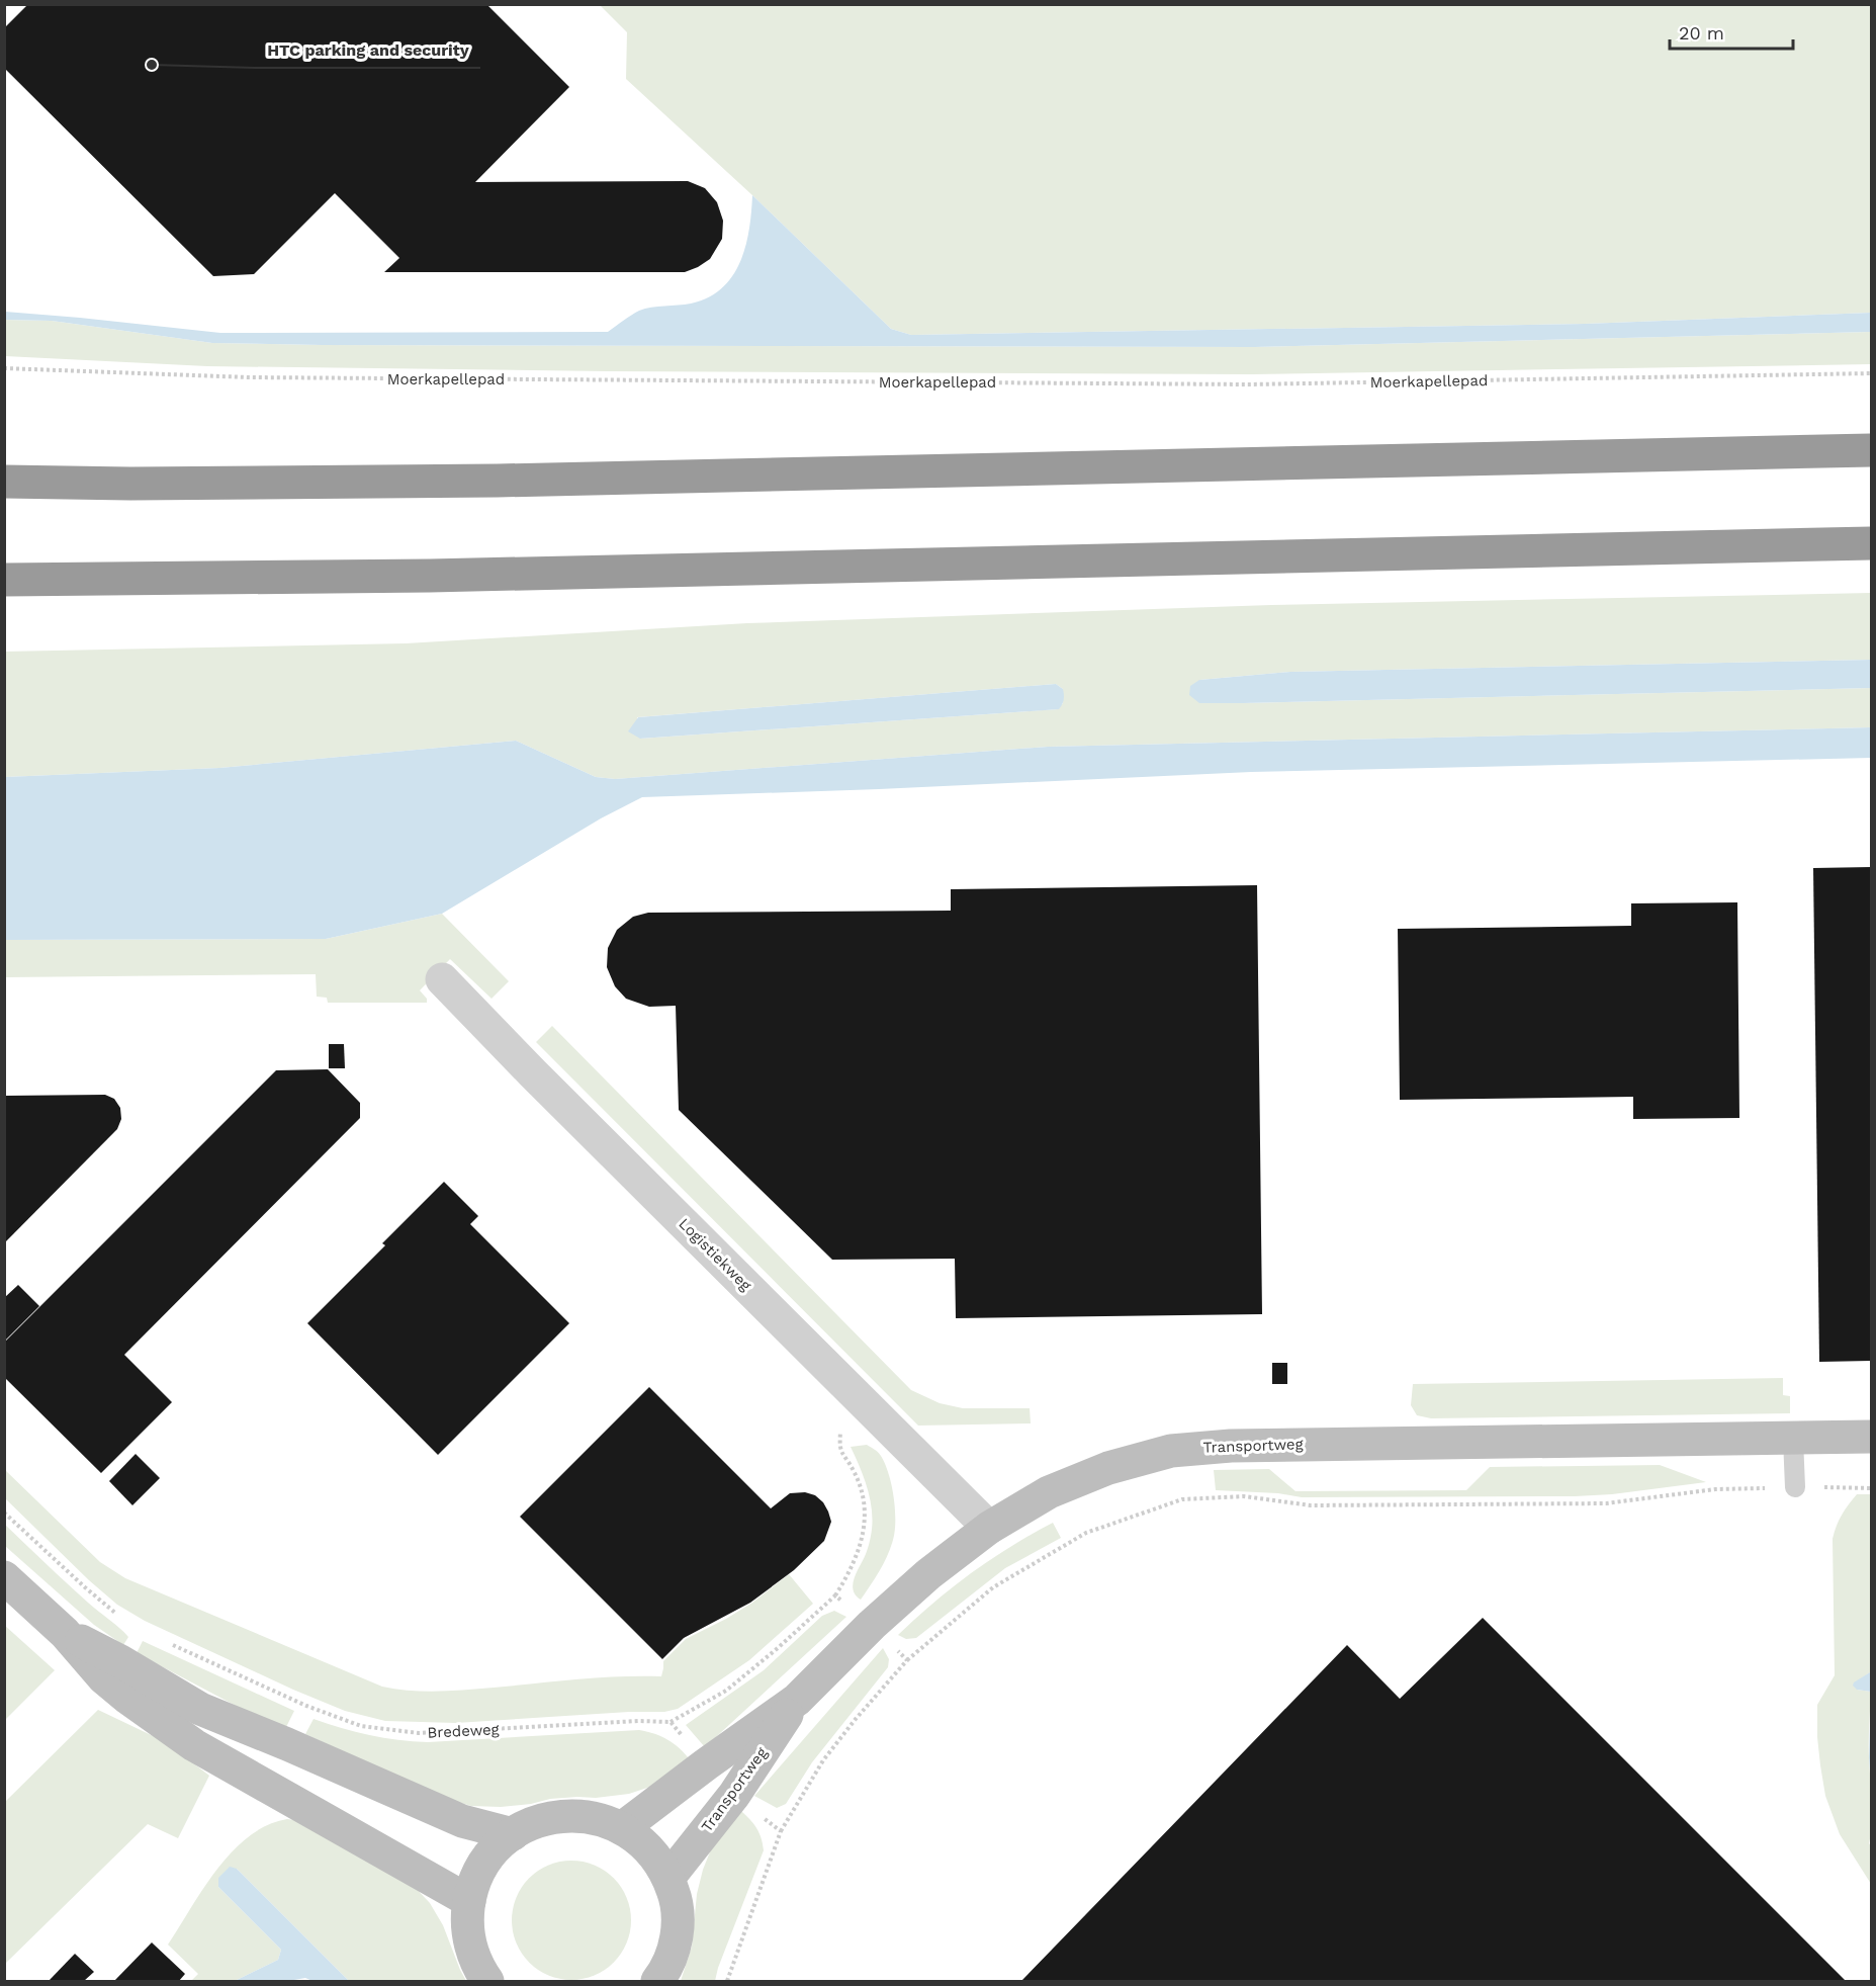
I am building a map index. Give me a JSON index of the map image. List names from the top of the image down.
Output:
{
  "streets": {
    "street": ["Logistiekweg", "Transportweg"],
    "path": ["Moerkapellepad", "Bredeweg"]
  },
  "crossings": [
    ["Logistiekweg", "Transportweg"],
    ["Transportweg", "Bredeweg"]
  ],
  "places": ["HTC parking and security"],
  "scale_bar": "20 m"
}
